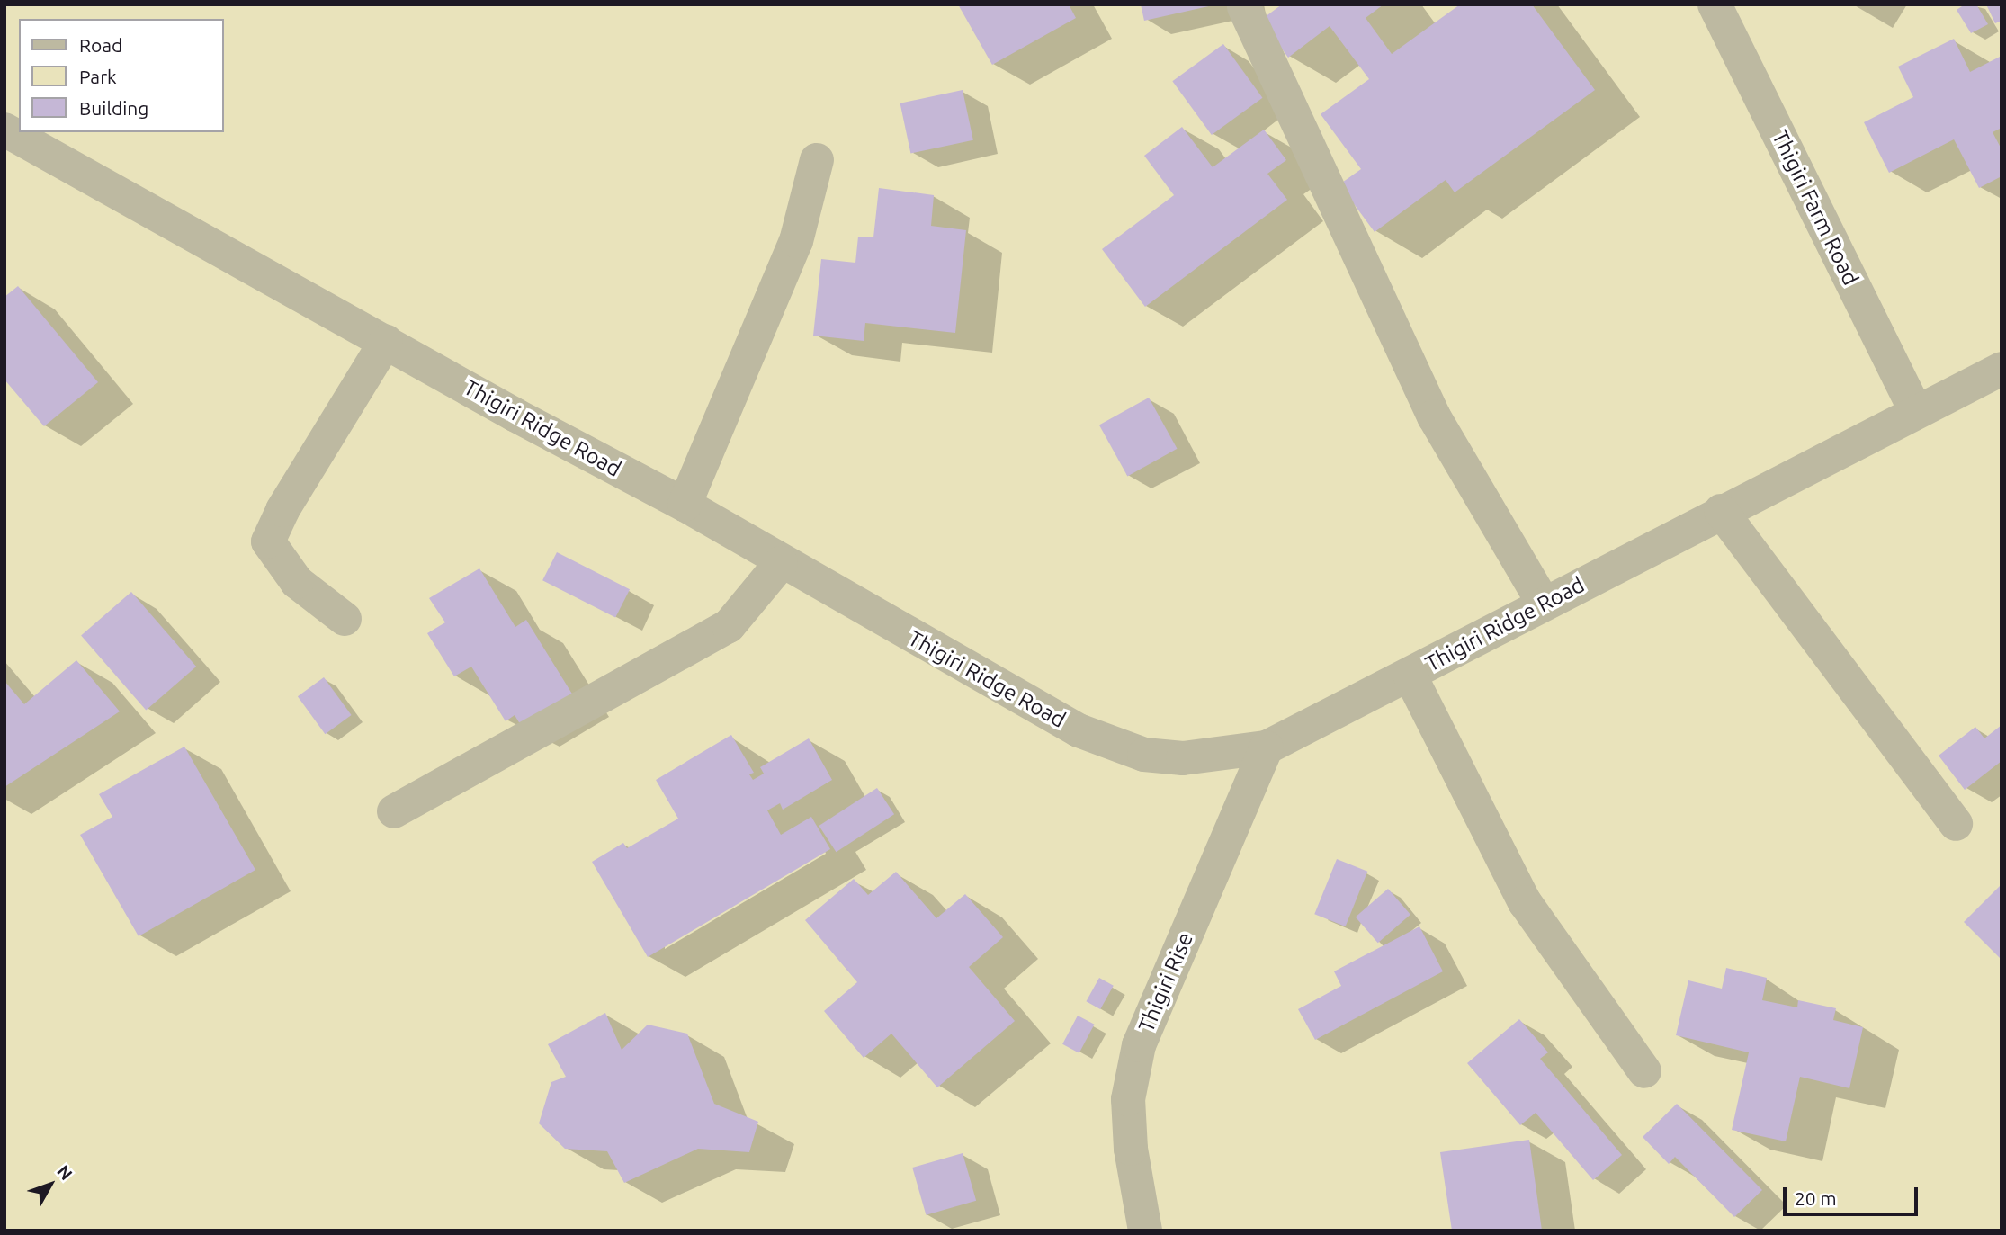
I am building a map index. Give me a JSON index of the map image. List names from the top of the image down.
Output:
{
  "streets": {
    "street": ["Thigiri Farm Road", "Thigiri Ridge Road", "Thigiri Rise"]
  },
  "crossings": [
    ["Thigiri Farm Road", "Thigiri Ridge Road"],
    ["Thigiri Ridge Road", "Thigiri Rise"]
  ],
  "legend": ["Road", "Park", "Building"],
  "scale_bar": "20 m",
  "north": "top right"
}
